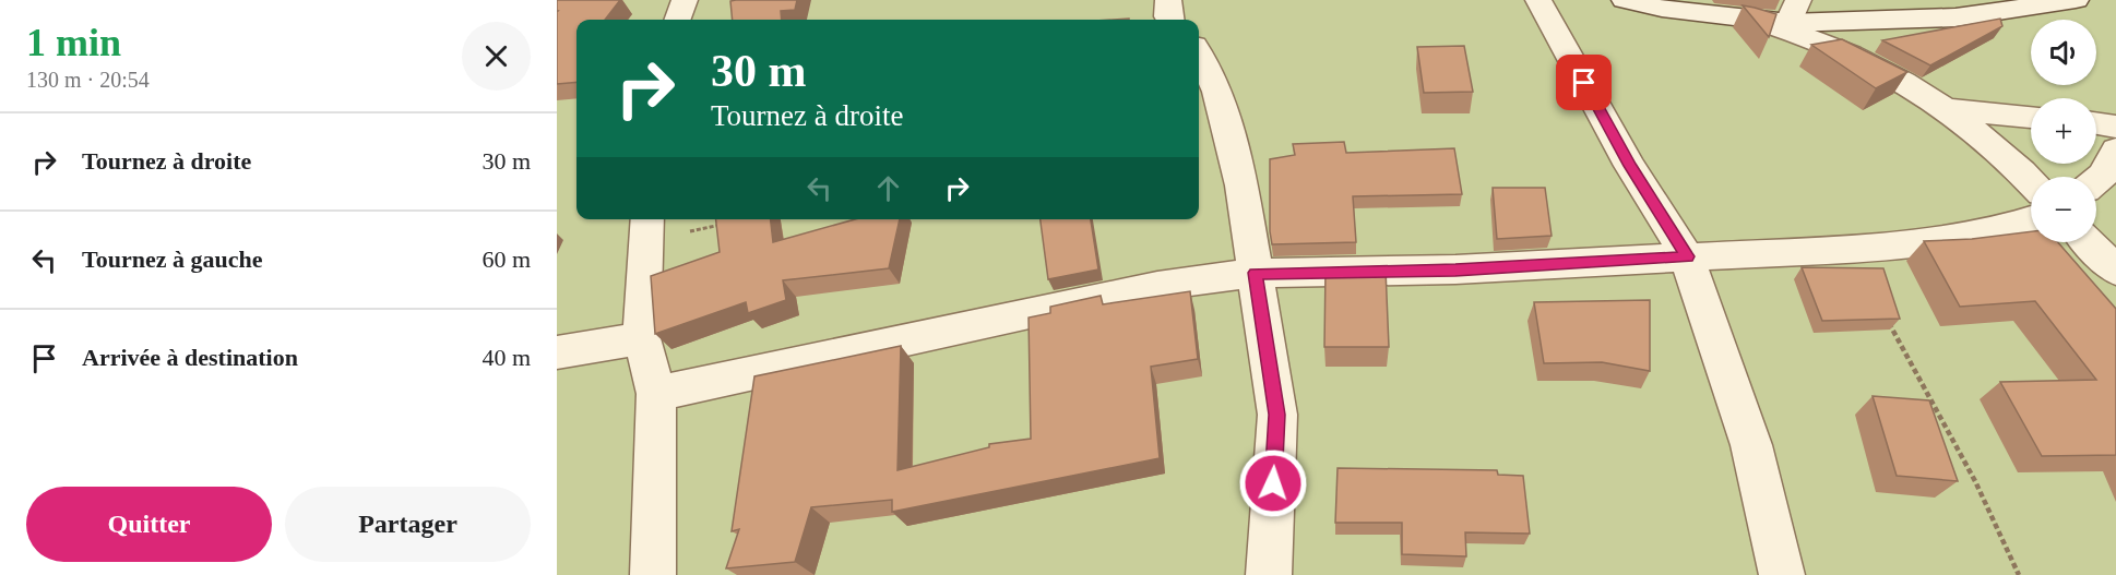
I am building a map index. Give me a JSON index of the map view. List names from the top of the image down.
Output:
{
  "page": {
    "heading": ["1 min", "130 m · 20:54"],
    "map_buttons": ["+", "−"],
    "turn": ["30 m", "Tournez à droite"],
    "list": [
      {
        "name": "Tournez à droite",
        "value": "30 m"
      },
      {
        "name": "Tournez à gauche",
        "value": "60 m"
      },
      {
        "name": "Arrivée à destination",
        "value": "40 m"
      }
    ],
    "buttons": ["Quitter", "Partager"]
  }
}
